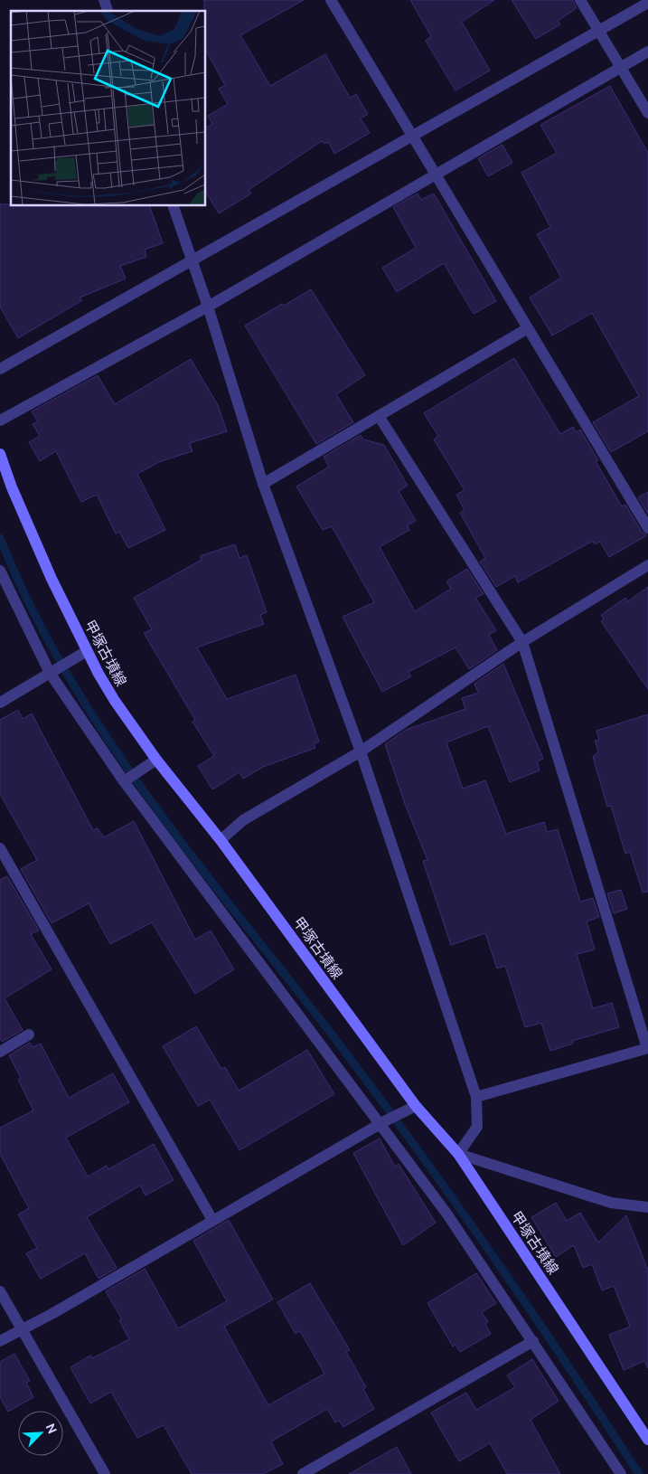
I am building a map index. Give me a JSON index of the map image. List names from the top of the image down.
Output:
{
  "streets": {
    "main road": ["甲塚古墳線"]
  },
  "north": "top right"
}
